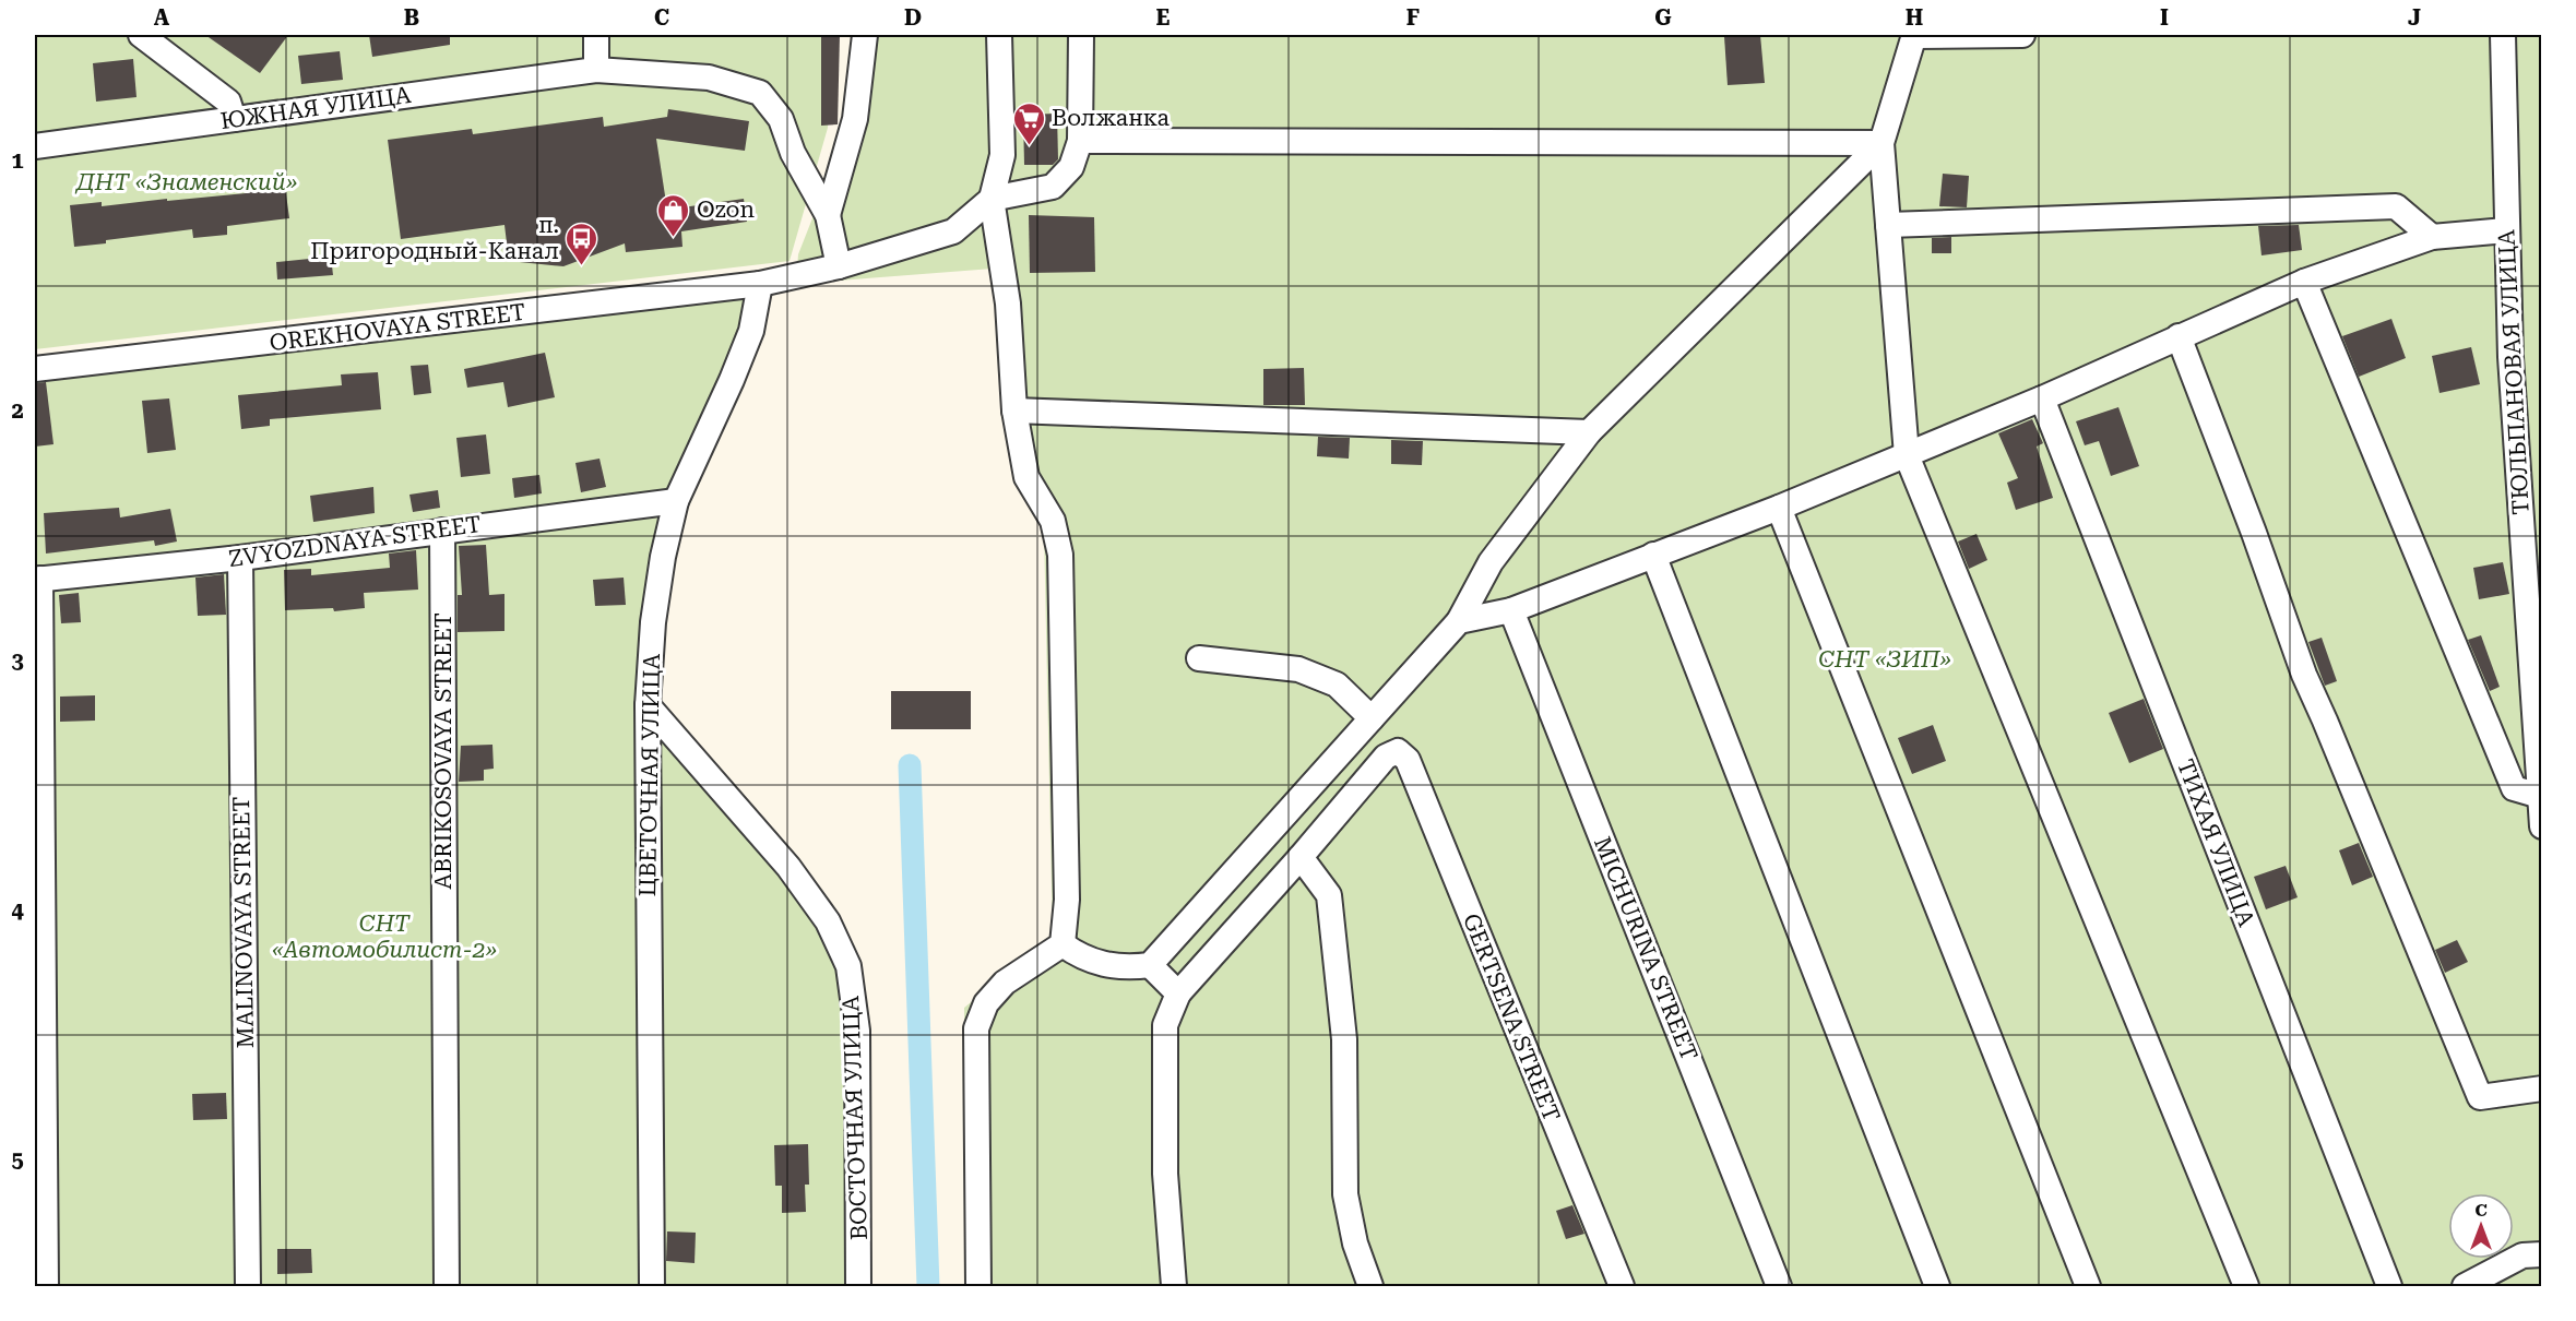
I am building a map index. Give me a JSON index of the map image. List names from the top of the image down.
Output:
{
  "streets": {
    "street": [
      "ЮЖНАЯ УЛИЦА",
      "OREKHOVAYA STREET",
      "ТЮЛЬПАНОВАЯ УЛИЦА",
      "ZVYOZDNAYA STREET",
      "ABRIKOSOVAYA STREET",
      "ЦВЕТОЧНАЯ УЛИЦА",
      "ТИХАЯ УЛИЦА",
      "MALINOVAYA STREET",
      "MICHURINA STREET",
      "GERTSENA STREET",
      "ВОСТОЧНАЯ УЛИЦА"
    ]
  },
  "crossings": [
    ["OREKHOVAYA STREET", "ЦВЕТОЧНАЯ УЛИЦА"],
    ["ZVYOZDNAYA STREET", "ABRIKOSOVAYA STREET"],
    ["ZVYOZDNAYA STREET", "ЦВЕТОЧНАЯ УЛИЦА"],
    ["ZVYOZDNAYA STREET", "MALINOVAYA STREET"],
    ["ЦВЕТОЧНАЯ УЛИЦА", "ВОСТОЧНАЯ УЛИЦА"]
  ],
  "parks": ["ДНТ «Знаменский»", "СНТ «ЗИП»", "СНТ «Автомобилист-2»"],
  "places": {
    "supermarket": ["Волжанка"],
    "shop": ["Ozon"],
    "bus stop": ["п. Пригородный-Канал"]
  },
  "north": "top",
  "grid": {
    "columns": [
      "A",
      "B",
      "C",
      "D",
      "E",
      "F",
      "G",
      "H",
      "I",
      "J"
    ],
    "rows": [
      "1",
      "2",
      "3",
      "4",
      "5"
    ]
  }
}
